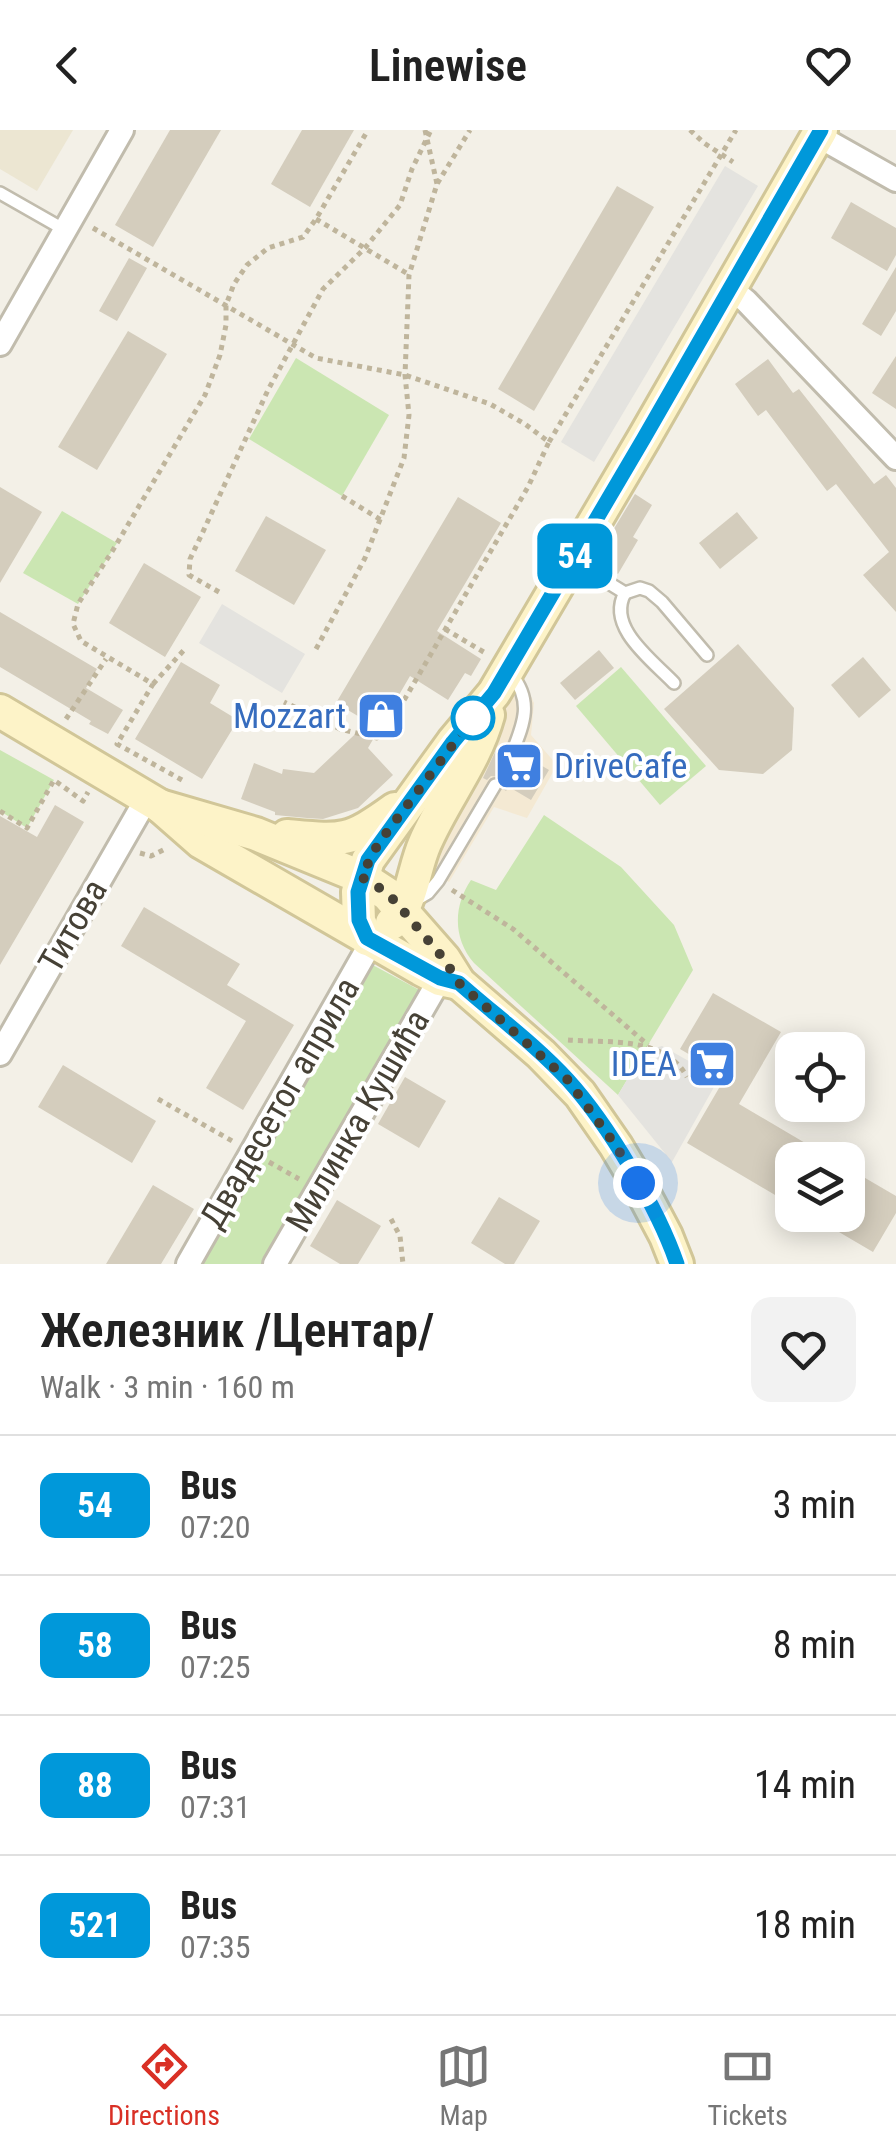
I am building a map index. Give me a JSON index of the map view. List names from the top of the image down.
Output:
{
  "streets": {
    "street": ["Титова", "Двадесетог априла", "Милинка Кушића"]
  },
  "places": {
    "shop": ["Mozzart"],
    "supermarket": ["DriveCafe", "IDEA"]
  },
  "lines": ["bus line 54"],
  "page": {
    "header": "Linewise",
    "on_map": "54",
    "heading": ["Железник /Центар/", "Walk · 3 min · 160 m"],
    "list": [
      {
        "mark": "54",
        "name": "Bus",
        "note": "07:20",
        "value": "3 min"
      },
      {
        "mark": "58",
        "name": "Bus",
        "note": "07:25",
        "value": "8 min"
      },
      {
        "mark": "88",
        "name": "Bus",
        "note": "07:31",
        "value": "14 min"
      },
      {
        "mark": "521",
        "name": "Bus",
        "note": "07:35",
        "value": "18 min"
      }
    ],
    "tabs": ["Directions", "Map", "Tickets"]
  }
}
